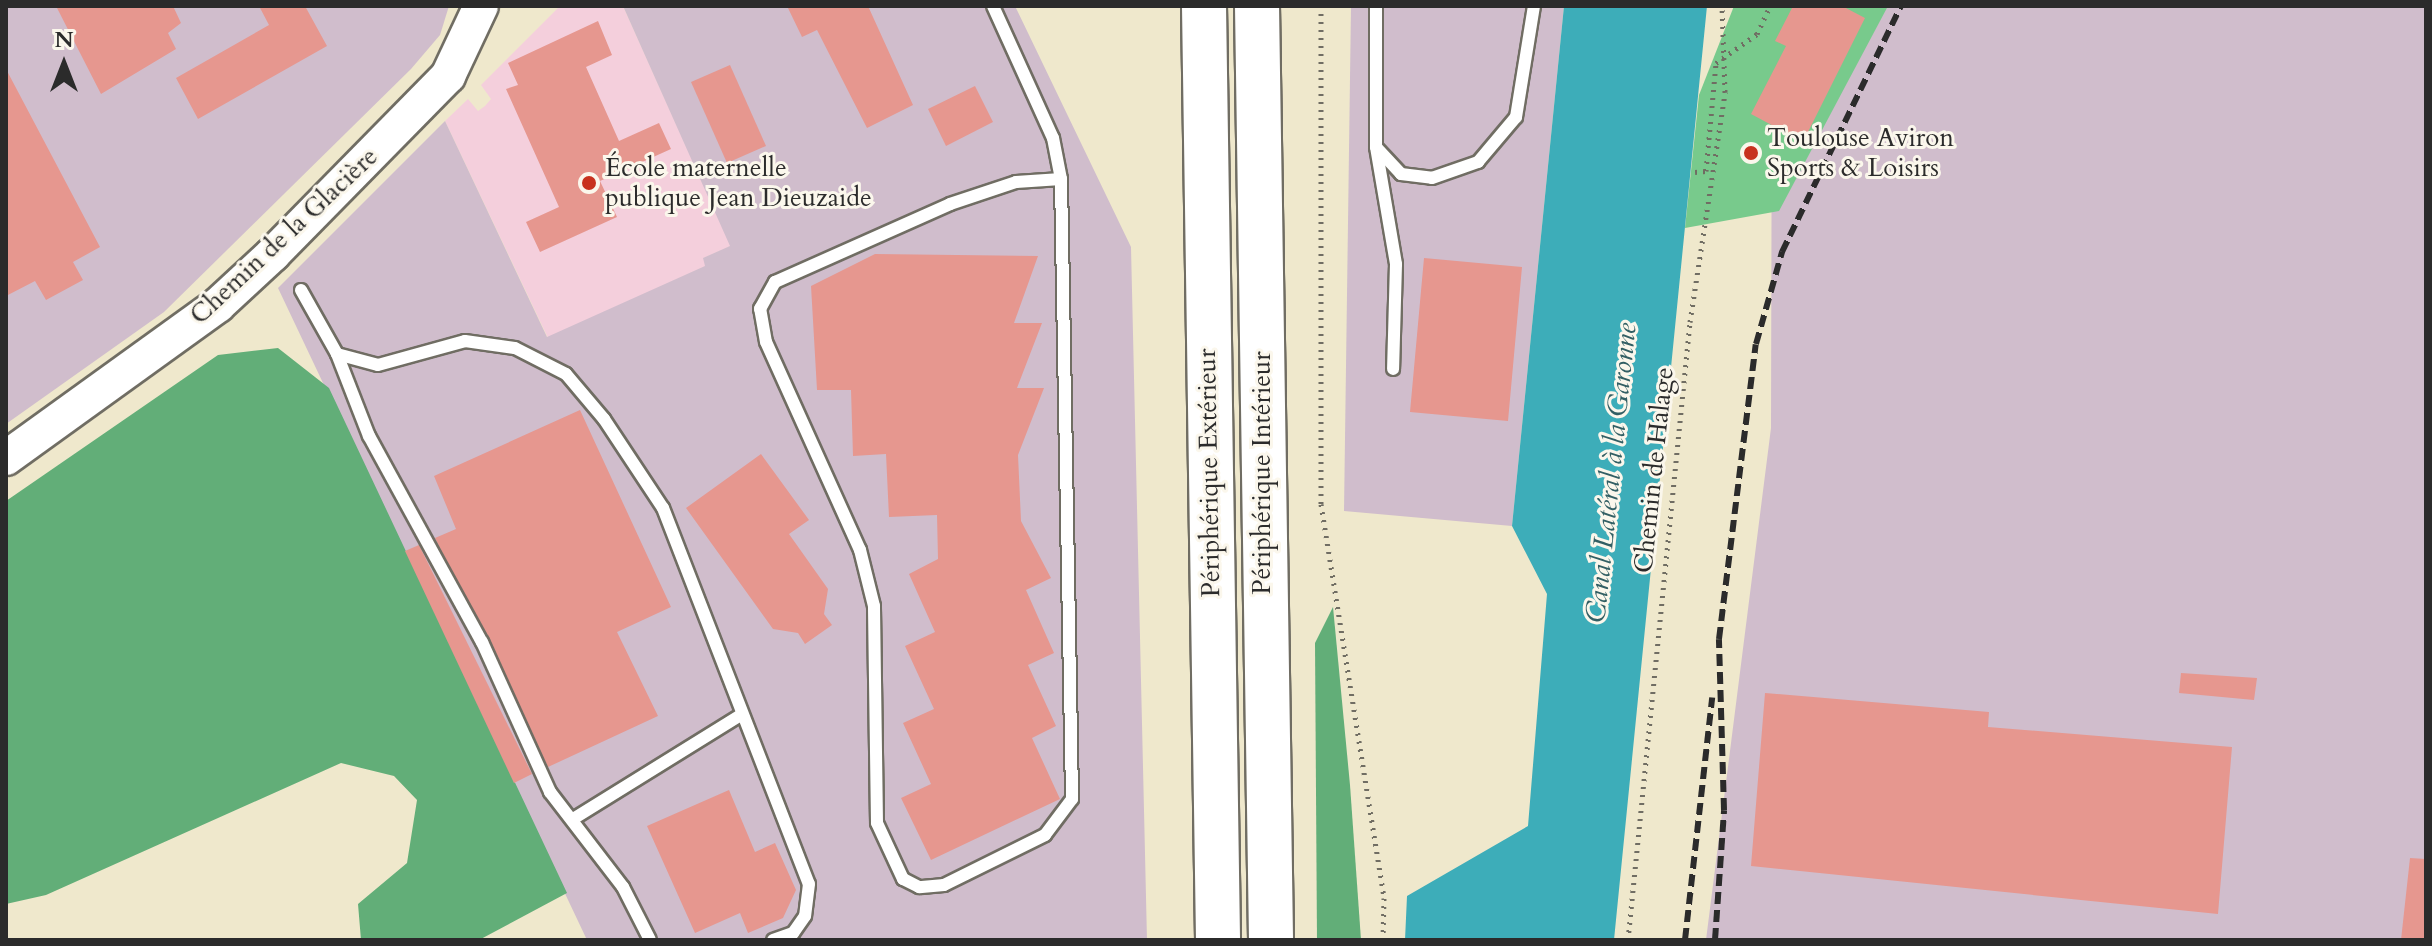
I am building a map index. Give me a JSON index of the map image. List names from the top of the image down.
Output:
{
  "streets": {
    "highway": ["Périphérique Extérieur", "Périphérique Intérieur"],
    "street": ["Chemin de la Glacière"],
    "path": ["Chemin de Halage"]
  },
  "water": ["Canal Latéral à la Garonne"],
  "places": ["Toulouse Aviron Sports & Loisirs", "École maternelle publique Jean Dieuzaide"],
  "north": "top"
}
